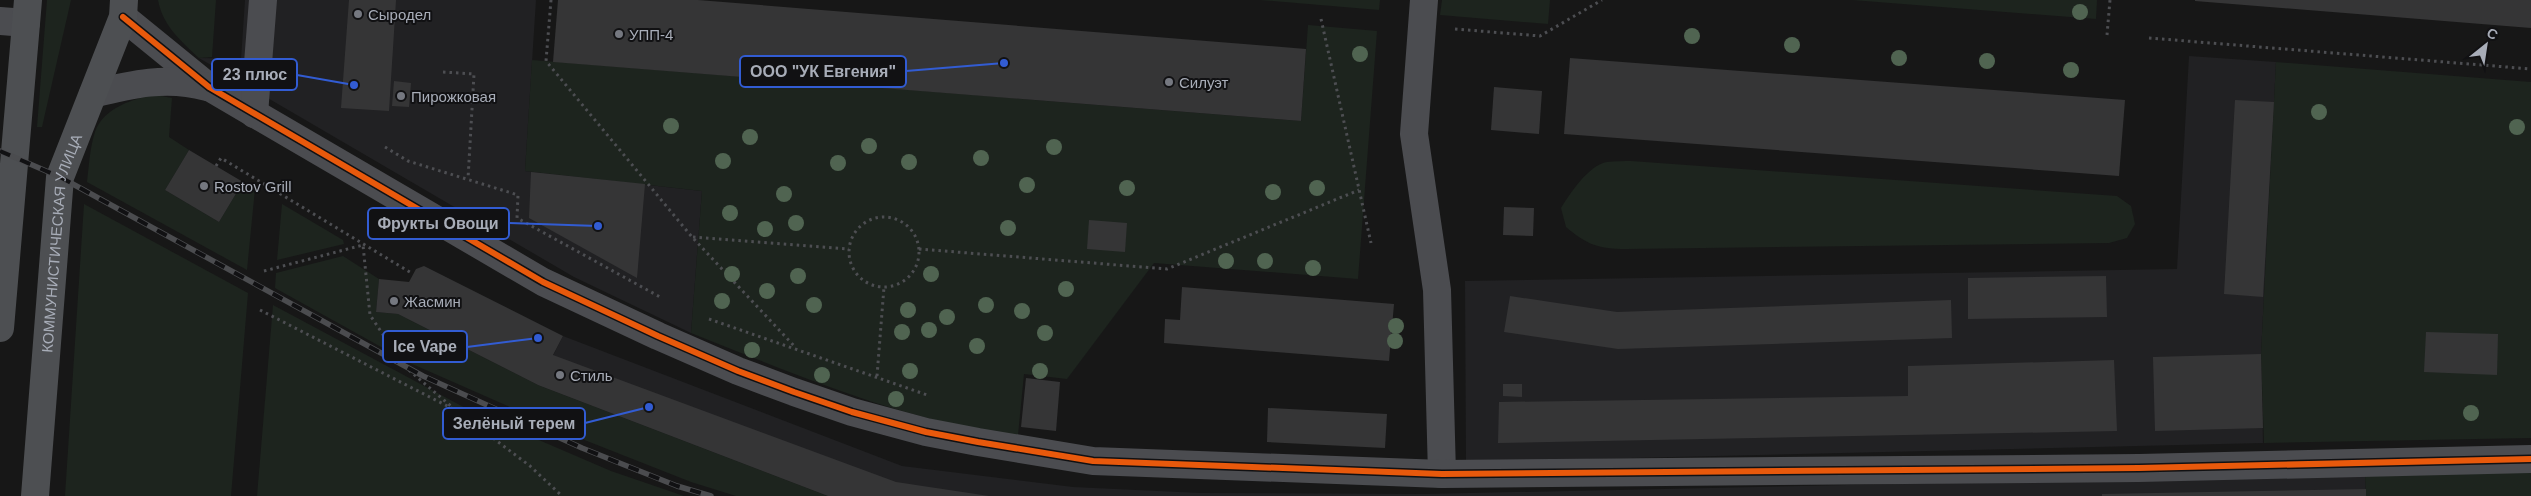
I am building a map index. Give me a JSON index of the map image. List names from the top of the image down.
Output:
{
  "streets": {
    "main road": ["КОММУНИСТИЧЕСКАЯ УЛИЦА"]
  },
  "places": [
    "Сыродел",
    "УПП-4",
    "ООО \"УК Евгения\"",
    "Силуэт",
    "23 плюс",
    "Пирожковая",
    "Rostov Grill",
    "Фрукты Овощи",
    "Жасмин",
    "Ice Vape",
    "Стиль",
    "Зелёный терем"
  ],
  "north": "top right"
}
